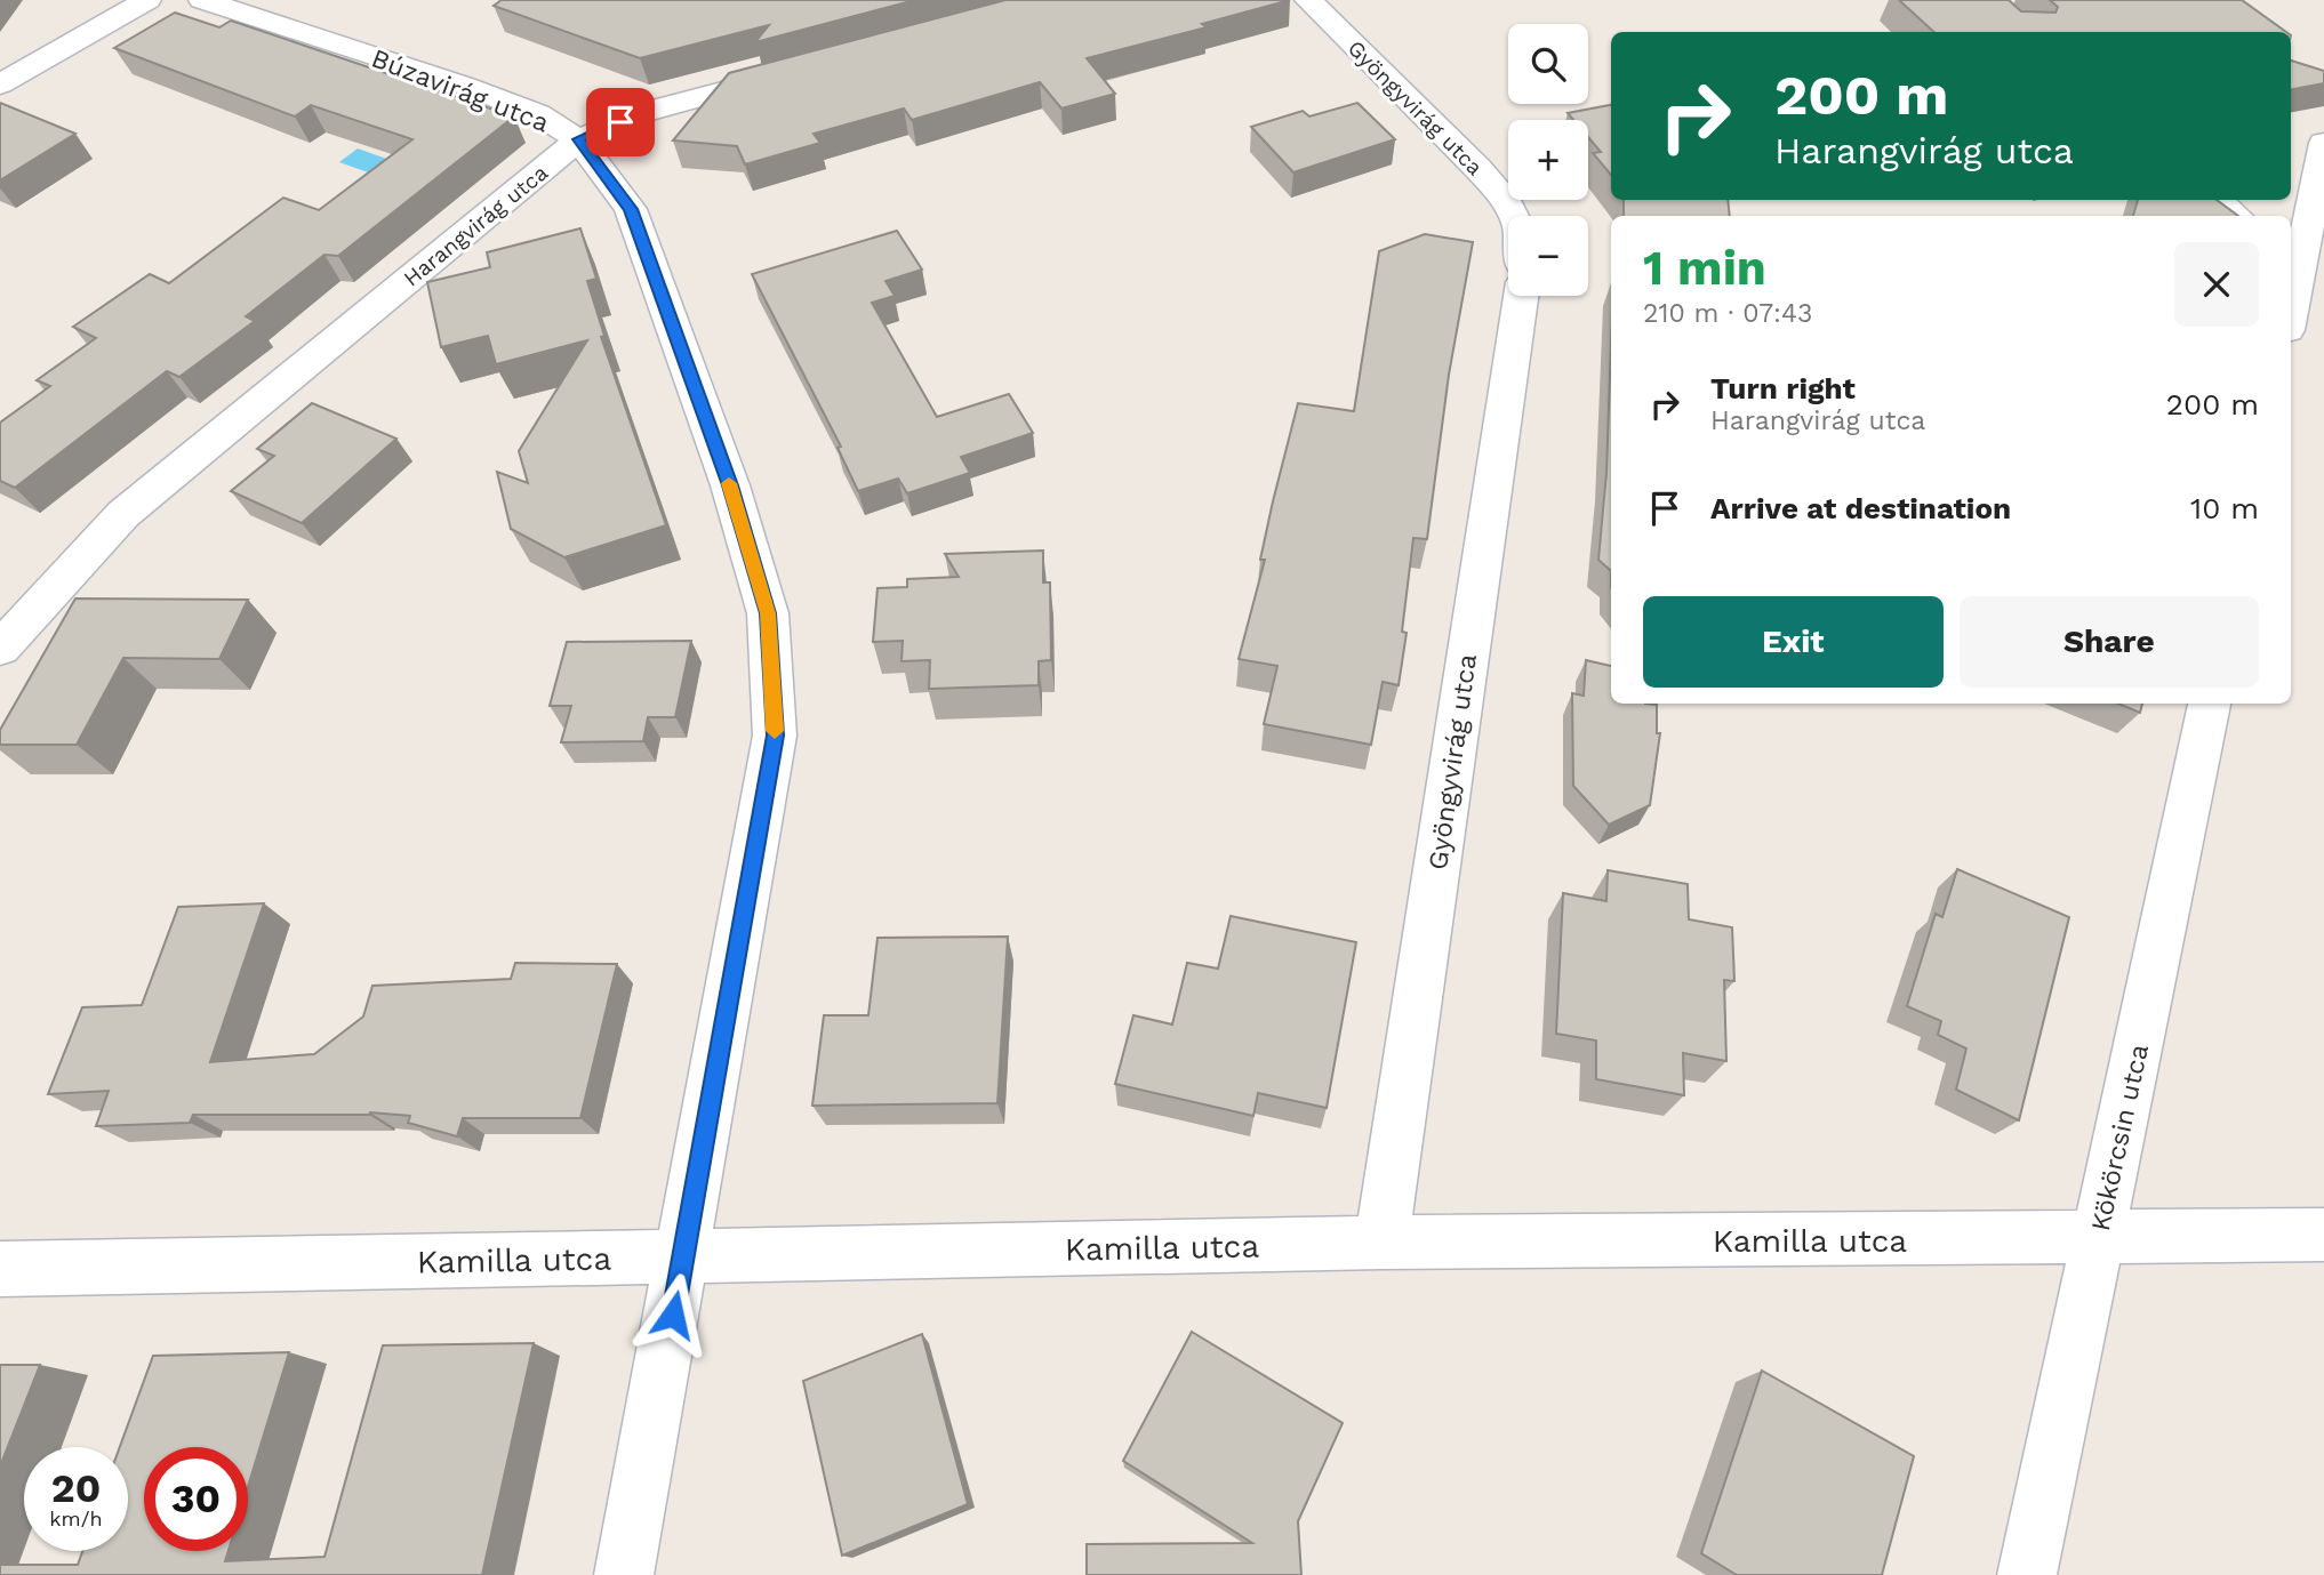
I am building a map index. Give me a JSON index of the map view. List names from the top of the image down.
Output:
{
  "streets": {
    "street": [
      "Búzavirág utca",
      "Gyöngyvirág utca",
      "Harangvirág utca",
      "Kökörcsin utca",
      "Kamilla utca"
    ]
  },
  "crossings": [
    ["Búzavirág utca", "Harangvirág utca"],
    ["Búzavirág utca", "Kamilla utca"],
    ["Gyöngyvirág utca", "Kamilla utca"],
    ["Kökörcsin utca", "Kamilla utca"]
  ],
  "page": {
    "map_buttons": ["+", "−"],
    "turn": ["200 m", "Harangvirág utca"],
    "heading": ["1 min", "210 m · 07:43"],
    "list": [
      {
        "name": "Turn right",
        "note": "Harangvirág utca",
        "value": "200 m"
      },
      {
        "name": "Arrive at destination",
        "value": "10 m"
      }
    ],
    "buttons": ["Exit", "Share"],
    "speed": "20 km/h",
    "limit": "30"
  }
}
